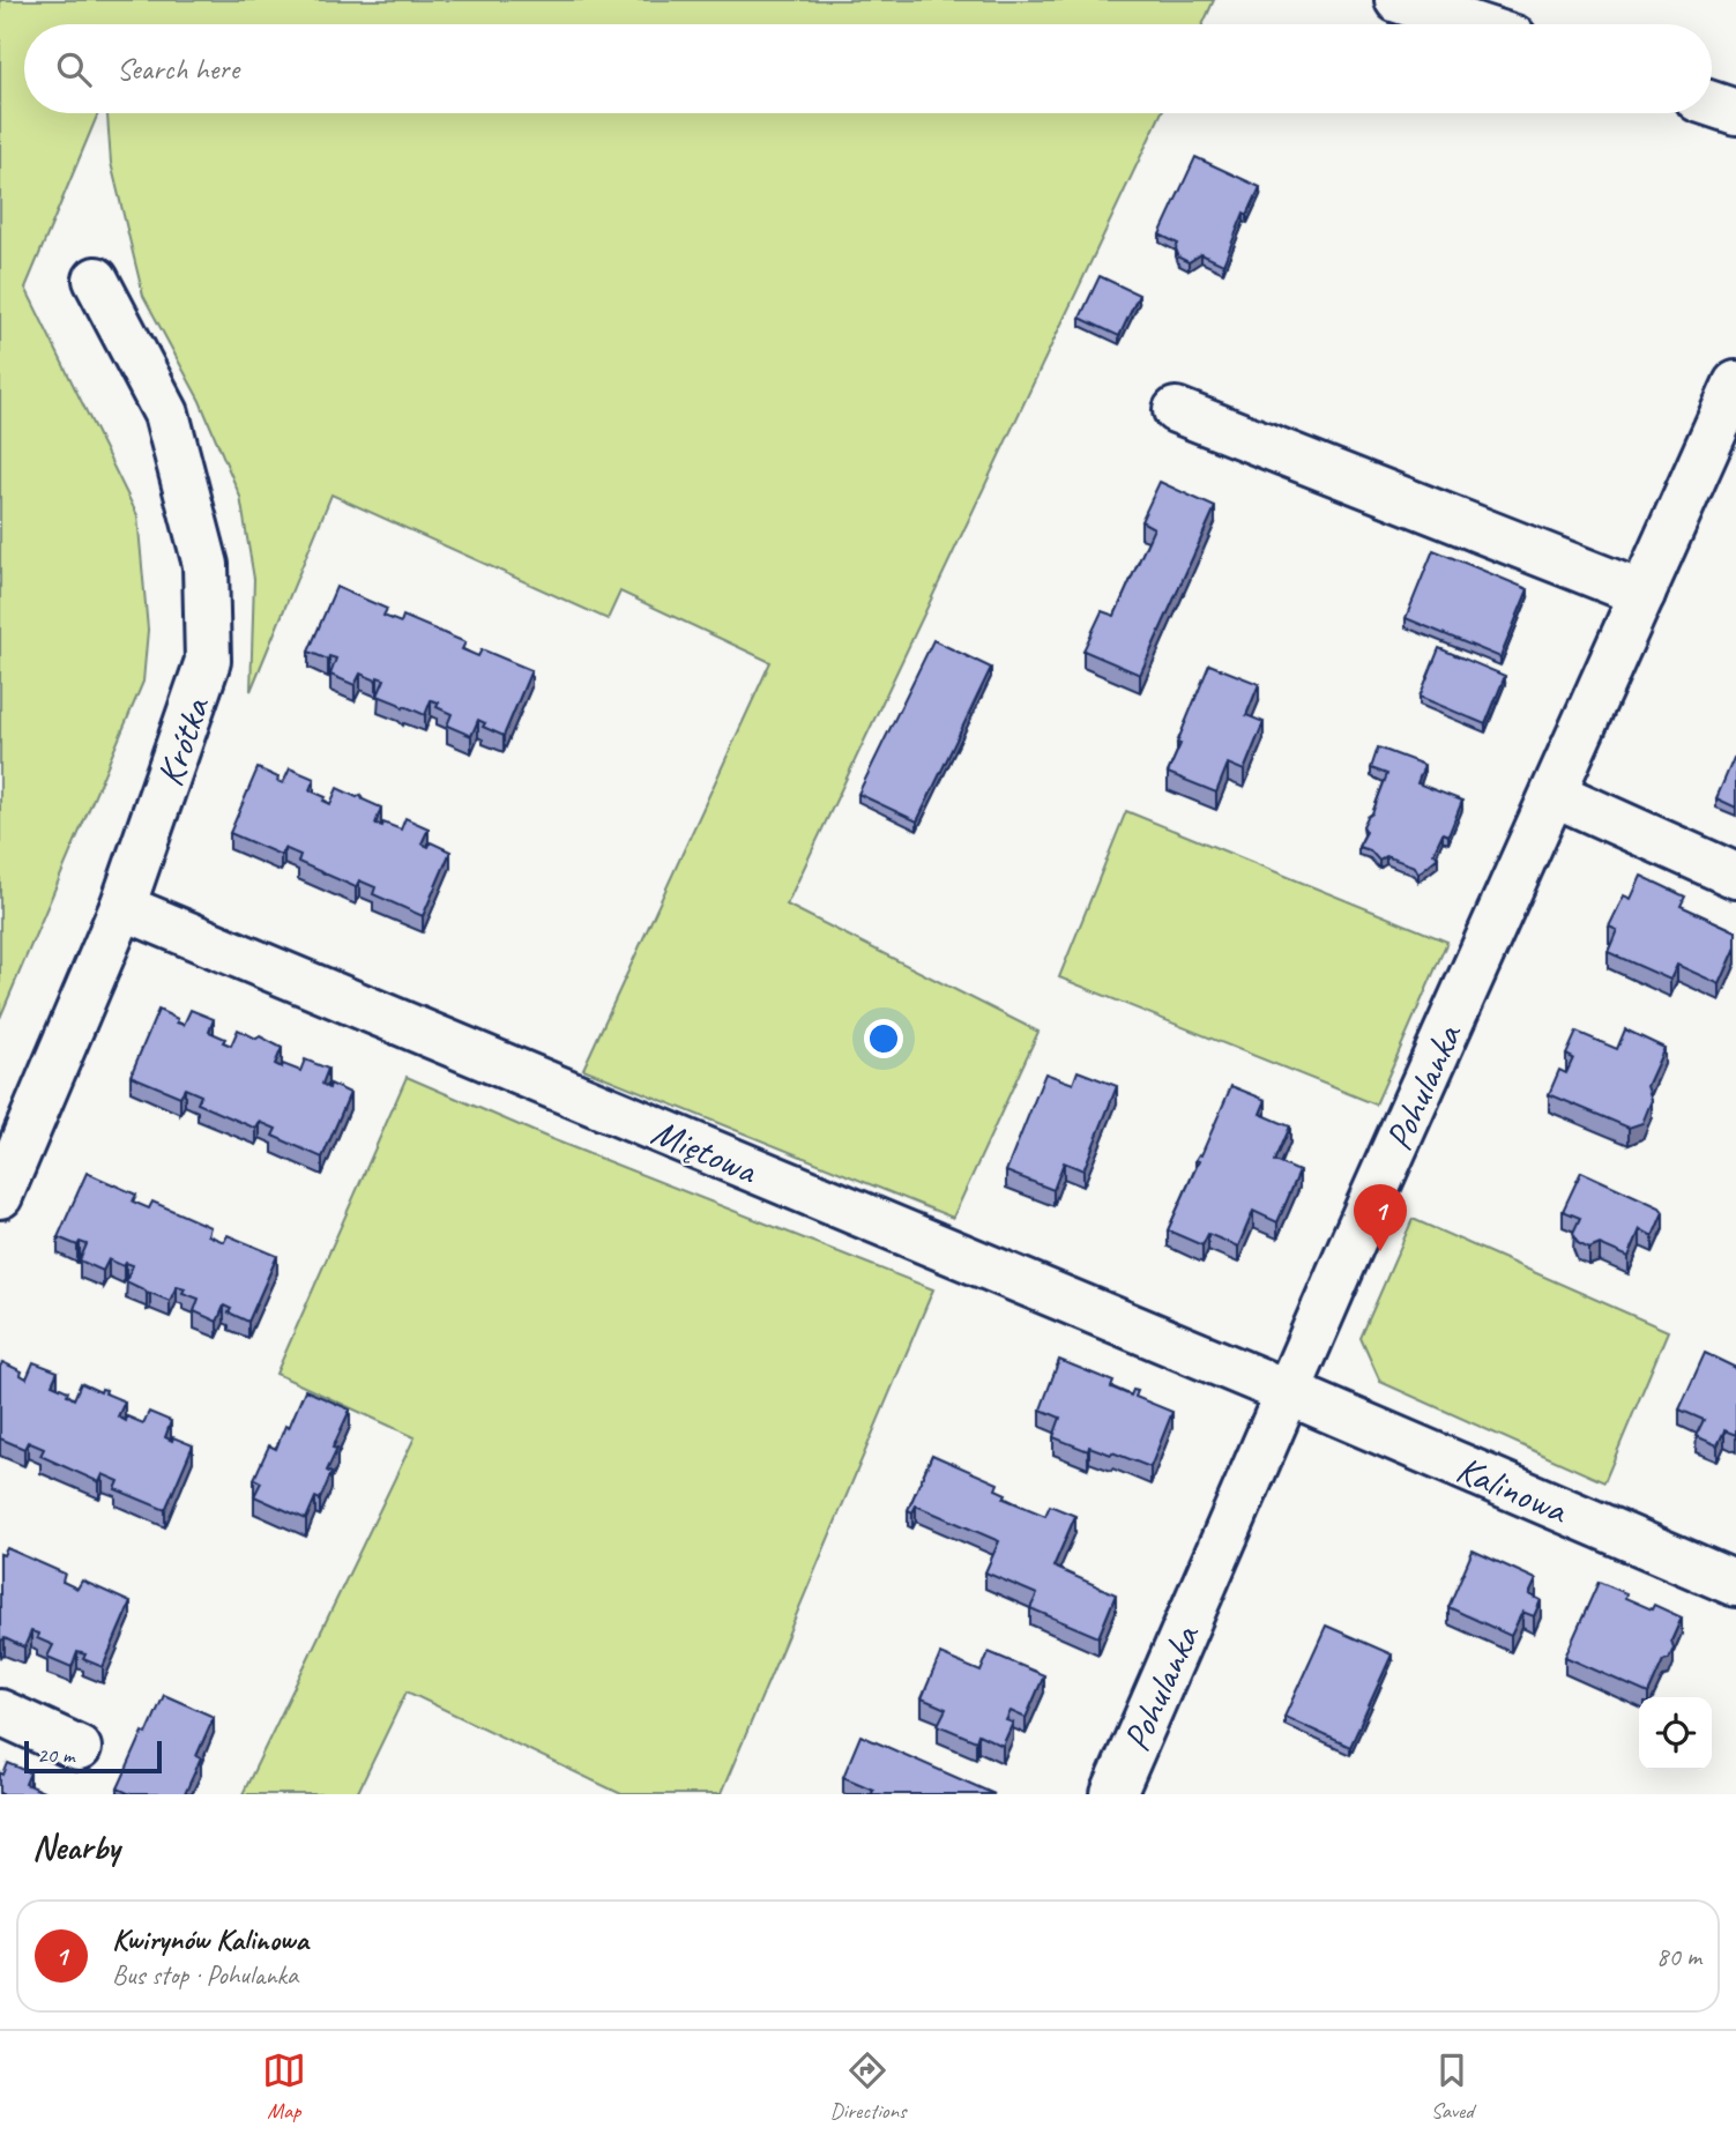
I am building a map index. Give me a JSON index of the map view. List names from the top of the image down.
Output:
{
  "streets": {
    "street": [
      "Krótka",
      "Pohulanka",
      "Miętowa",
      "Kalinowa"
    ]
  },
  "crossings": [
    ["Krótka", "Miętowa"],
    ["Pohulanka", "Miętowa"],
    ["Pohulanka", "Kalinowa"],
    ["Miętowa", "Kalinowa"]
  ],
  "scale_bar": "20 m",
  "page": {
    "search": "Search here",
    "pins": "1",
    "scale": "20 m",
    "heading": "Nearby",
    "list": [
      {
        "mark": "1",
        "name": "Kwirynów Kalinowa",
        "note": "Bus stop · Pohulanka",
        "value": "80 m"
      }
    ],
    "nav": ["Map", "Directions", "Saved"]
  }
}
